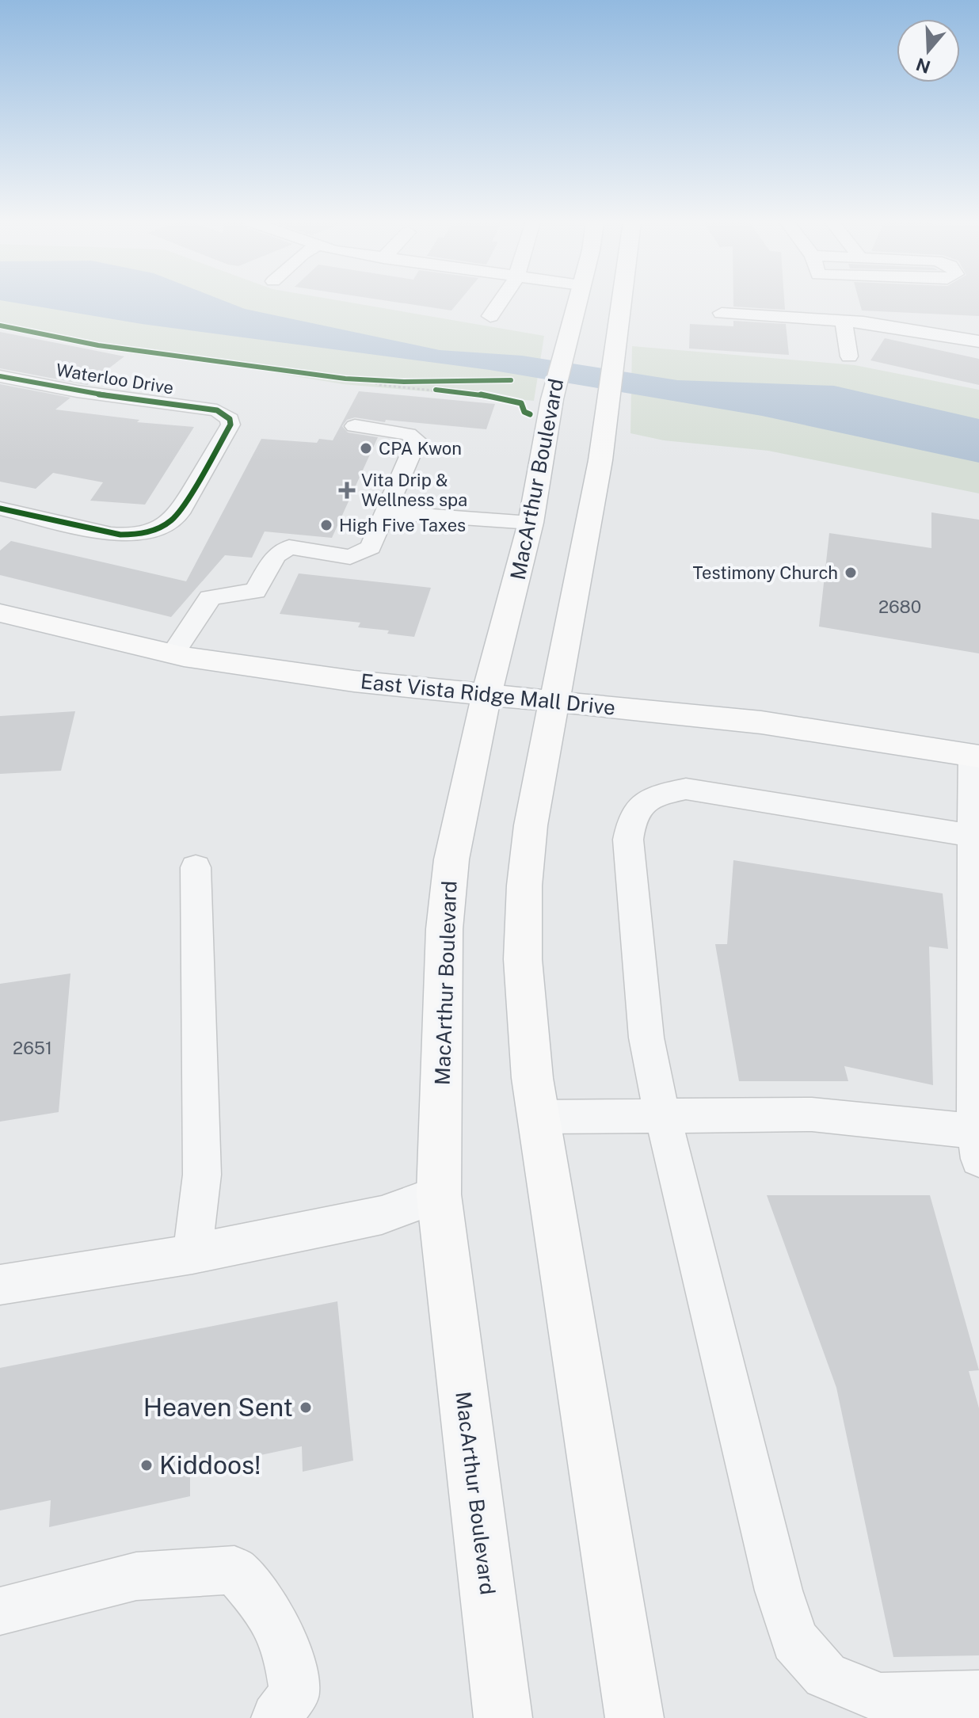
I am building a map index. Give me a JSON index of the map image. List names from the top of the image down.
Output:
{
  "streets": {
    "main road": ["MacArthur Boulevard", "East Vista Ridge Mall Drive"],
    "street": ["Waterloo Drive"]
  },
  "crossings": [
    ["MacArthur Boulevard", "East Vista Ridge Mall Drive"]
  ],
  "places": {
    "other": [
      "CPA Kwon",
      "High Five Taxes",
      "Testimony Church",
      "Heaven Sent",
      "Kiddoos!"
    ],
    "health": ["Vita Drip & Wellness spa"]
  },
  "house_numbers": ["2680", "2651"],
  "north": "bottom"
}
